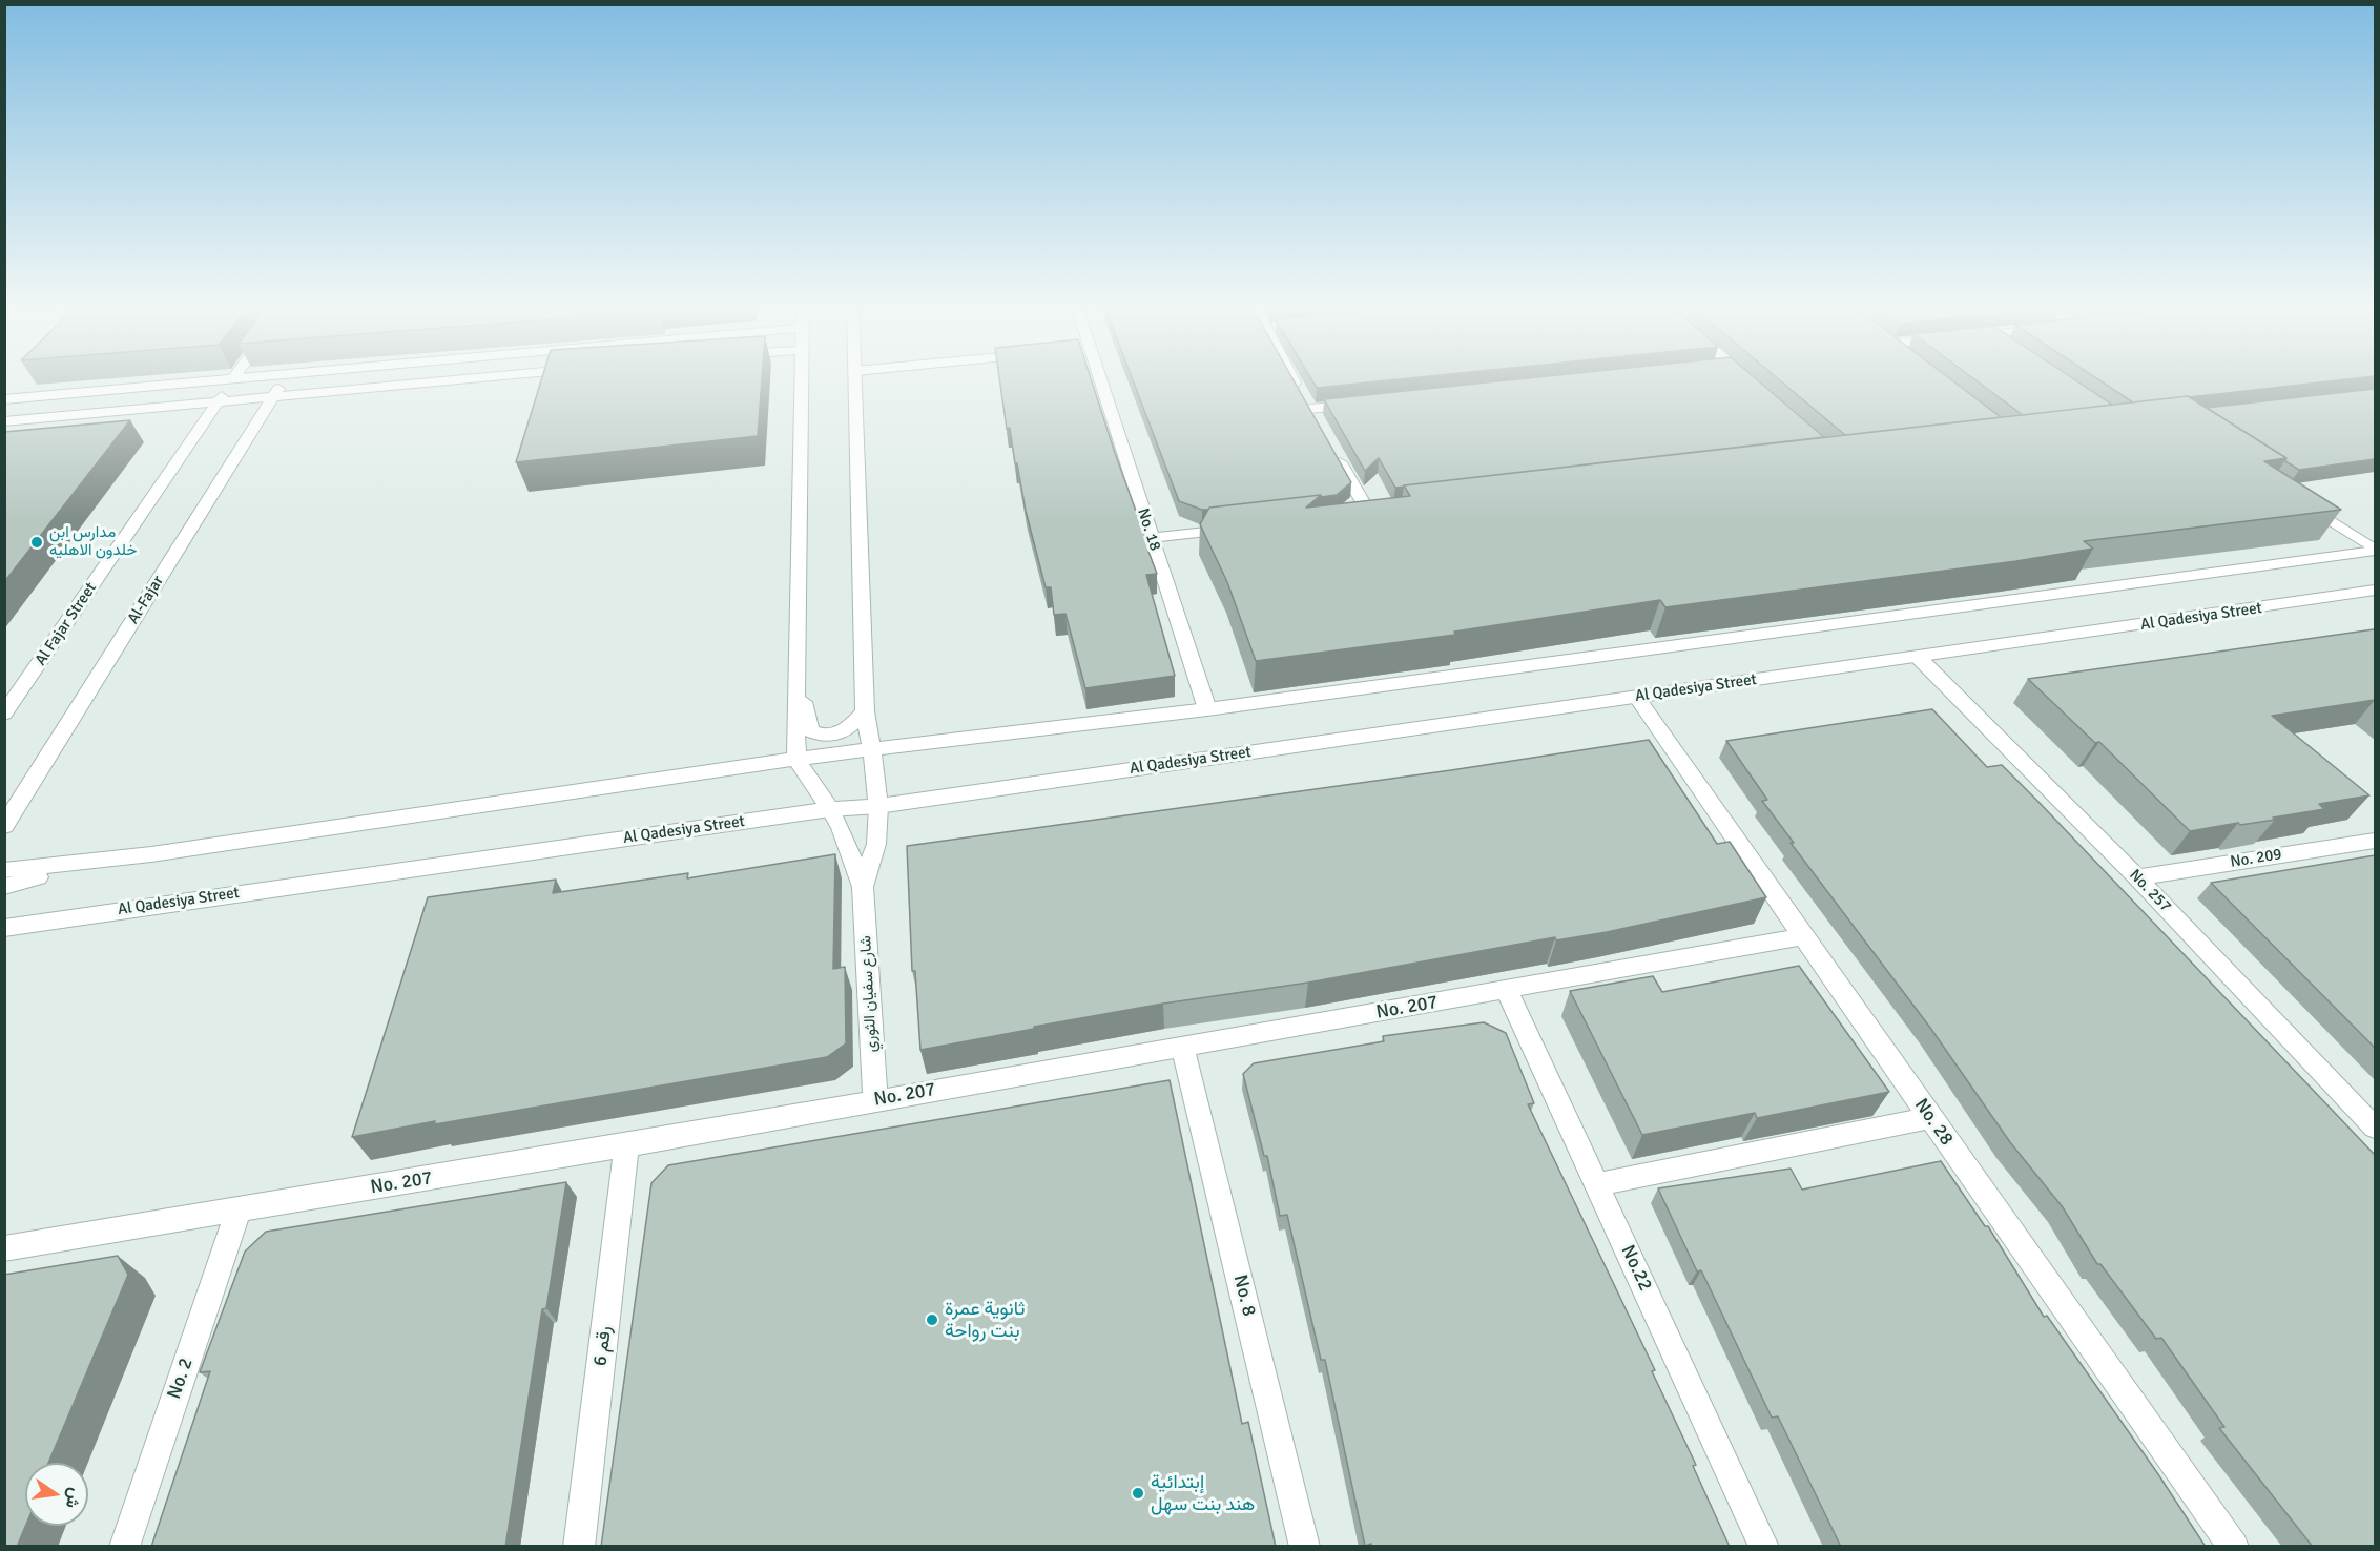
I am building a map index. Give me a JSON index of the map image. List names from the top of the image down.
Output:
{
  "streets": {
    "street": [
      "No. 18",
      "Al-Fajar",
      "Al Qadesiya Street",
      "Al Fajar Street",
      "No. 209",
      "No. 257",
      "شارع سفيان الثوري",
      "No. 207",
      "No. 28",
      "No.22",
      "No. 8",
      "رقم 6",
      "No. 2"
    ]
  },
  "crossings": [
    ["Al Qadesiya Street", "No. 257"],
    ["Al Qadesiya Street", "شارع سفيان الثوري"],
    ["Al Qadesiya Street", "No. 28"],
    ["No. 209", "No. 257"],
    ["شارع سفيان الثوري", "No. 207"],
    ["No. 207", "No. 28"],
    ["No. 207", "No.22"],
    ["No. 207", "No. 8"],
    ["No. 207", "رقم 6"],
    ["No. 207", "No. 2"]
  ],
  "places": ["مدارس ابن خلدون الاهليه", "ثانوية عمرة بنت رواحة", "إبتدائية هند بنت سهل"],
  "north": "right"
}
